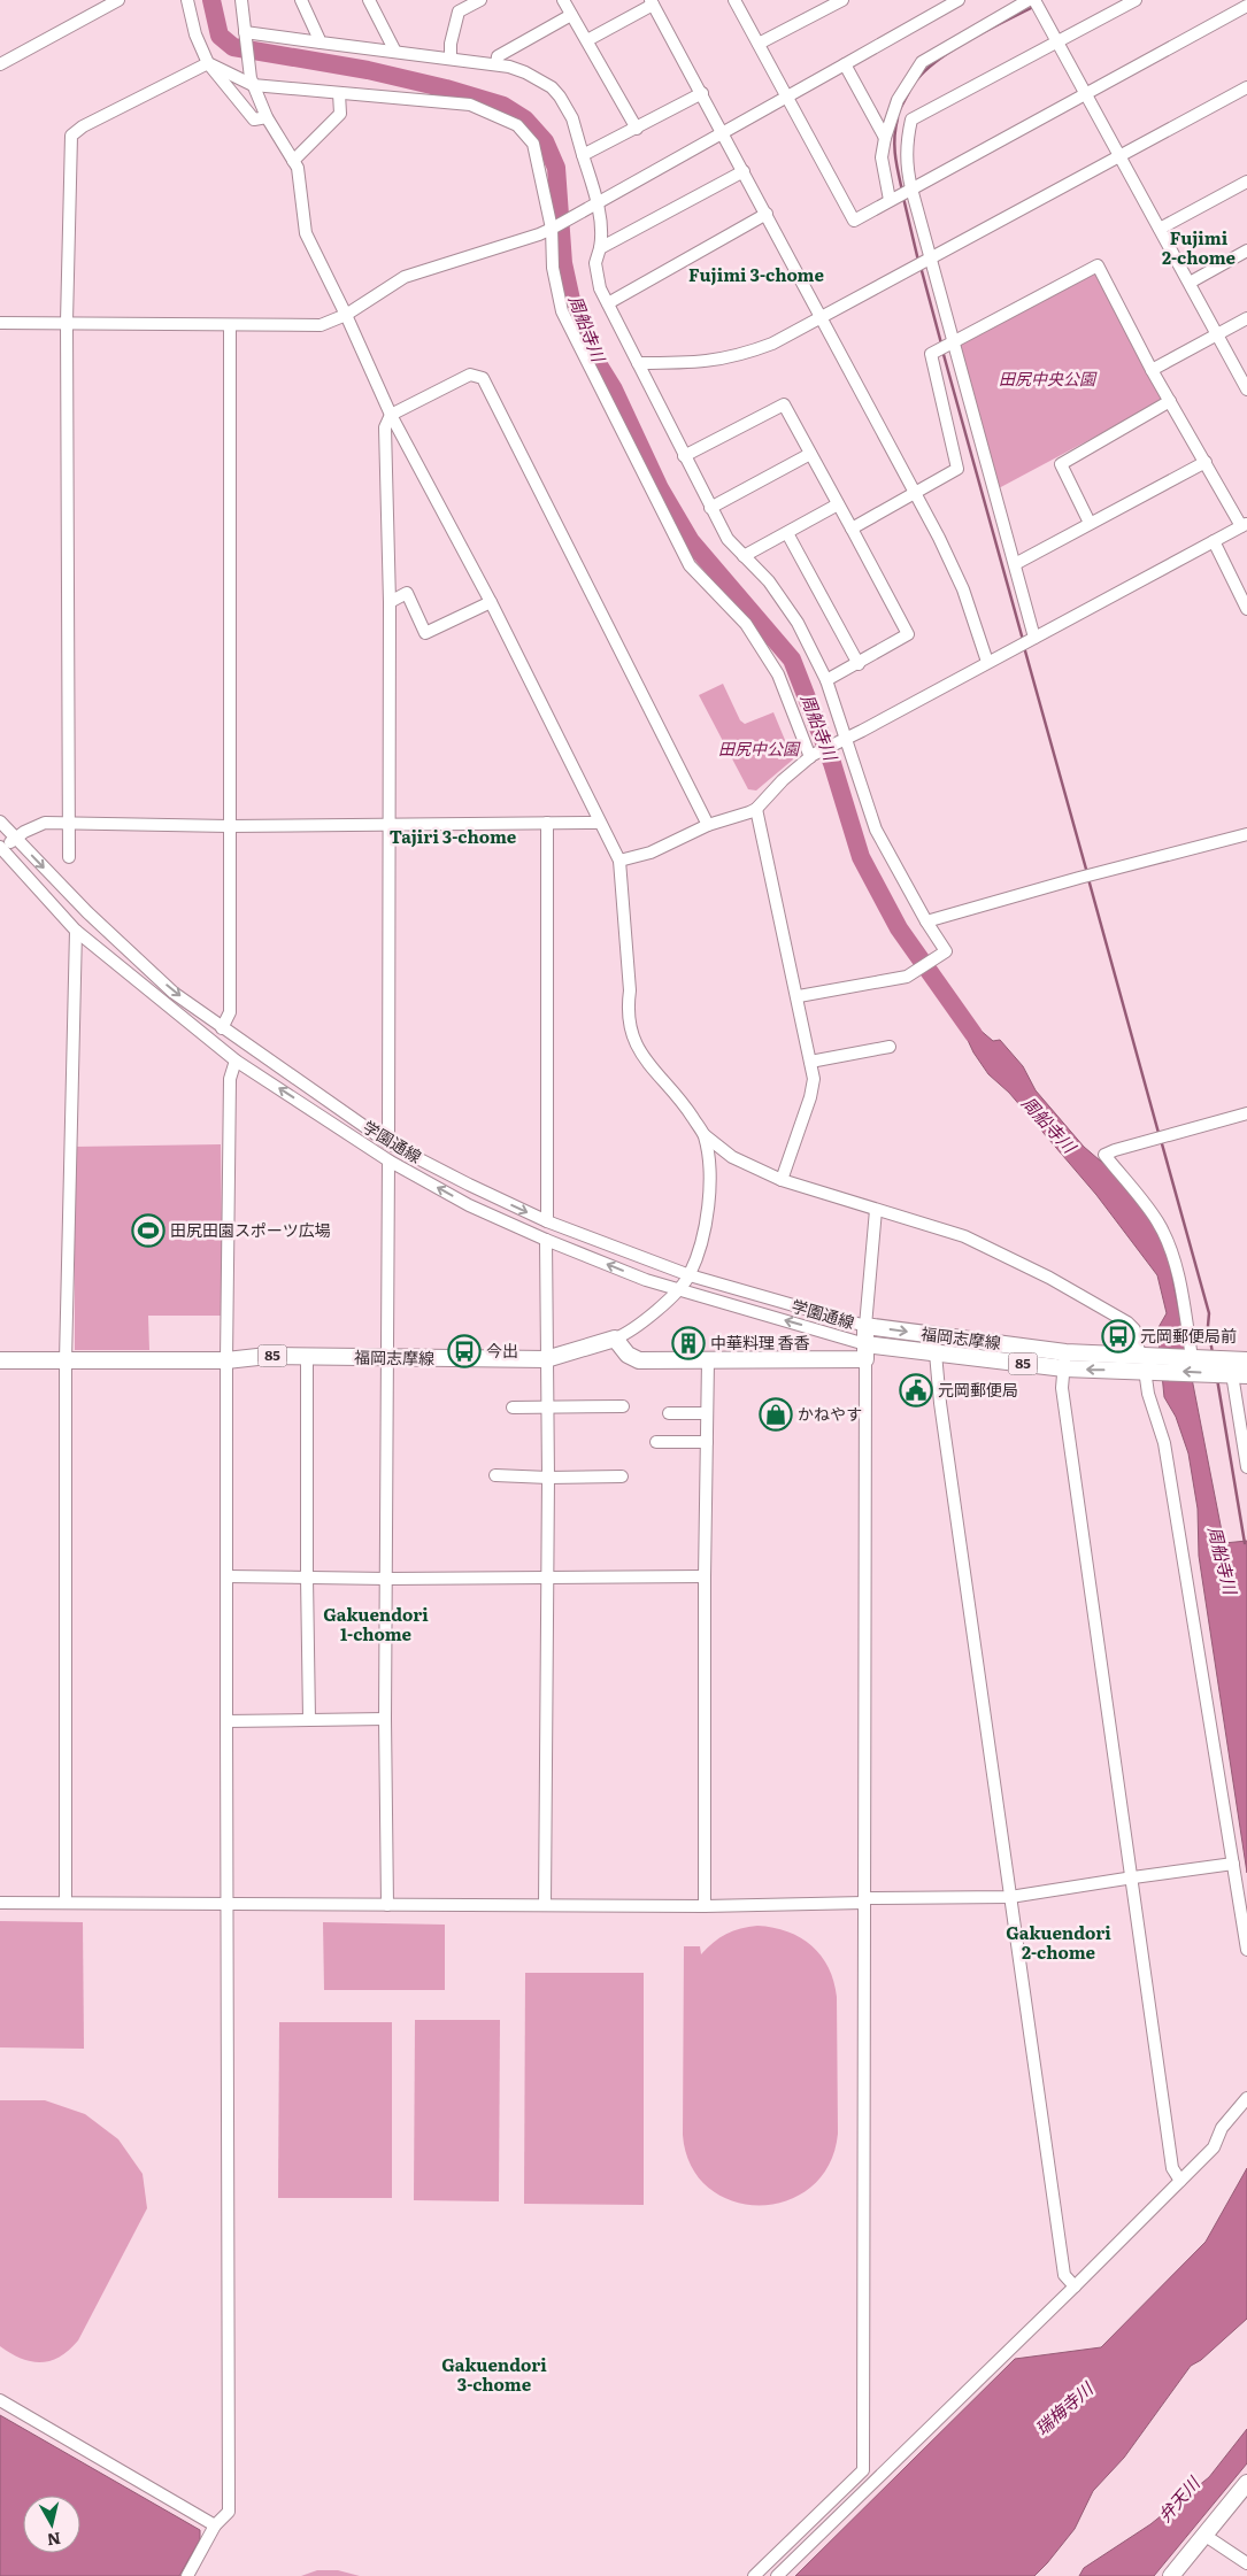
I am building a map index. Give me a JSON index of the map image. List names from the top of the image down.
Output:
{
  "streets": {
    "main road": ["福岡志摩線", "85"],
    "street": ["学園通線"]
  },
  "crossings": [
    ["学園通線", "福岡志摩線"],
    ["福岡志摩線", "85"]
  ],
  "districts": [
    "Fujimi 2-chome",
    "Fujimi 3-chome",
    "Tajiri 3-chome",
    "Gakuendori 1-chome",
    "Gakuendori 2-chome",
    "Gakuendori 3-chome"
  ],
  "water": ["周船寺川", "瑞梅寺川", "弁天川"],
  "parks": ["田尻中央公園", "田尻中公園"],
  "places": {
    "sports": ["田尻田園スポーツ広場"],
    "bus stop": ["元岡郵便局前", "今出"],
    "building": ["中華料理 香香"],
    "public building": ["元岡郵便局"],
    "shop": ["かねやす"]
  },
  "north": "bottom"
}
